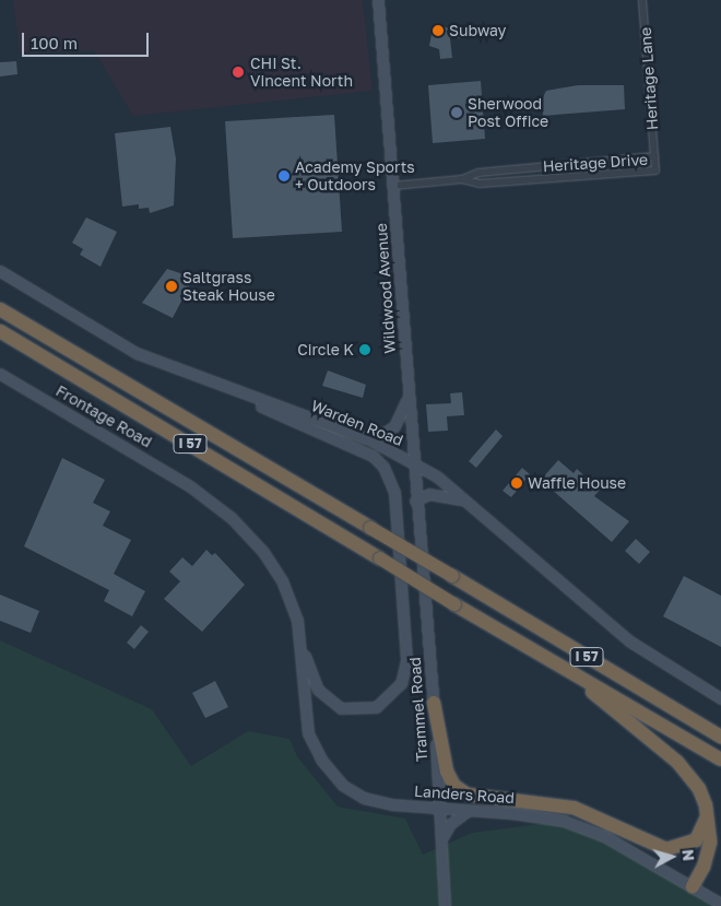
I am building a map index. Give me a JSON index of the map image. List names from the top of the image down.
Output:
{
  "streets": {
    "highway": ["I 57"],
    "main road": [
      "Wildwood Avenue",
      "Frontage Road",
      "Warden Road",
      "Trammel Road",
      "Landers Road"
    ],
    "street": ["Heritage Lane", "Heritage Drive"]
  },
  "crossings": [
    ["Heritage Lane", "Heritage Drive"],
    ["Heritage Drive", "Wildwood Avenue"],
    ["Wildwood Avenue", "Warden Road"],
    ["Wildwood Avenue", "Trammel Road"],
    ["Frontage Road", "Landers Road"],
    ["Trammel Road", "Landers Road"]
  ],
  "places": [
    "Subway",
    "CHI St. Vincent North",
    "Sherwood Post Office",
    "Academy Sports + Outdoors",
    "Saltgrass Steak House",
    "Circle K",
    "Waffle House"
  ],
  "scale_bar": "100 m",
  "north": "right"
}
